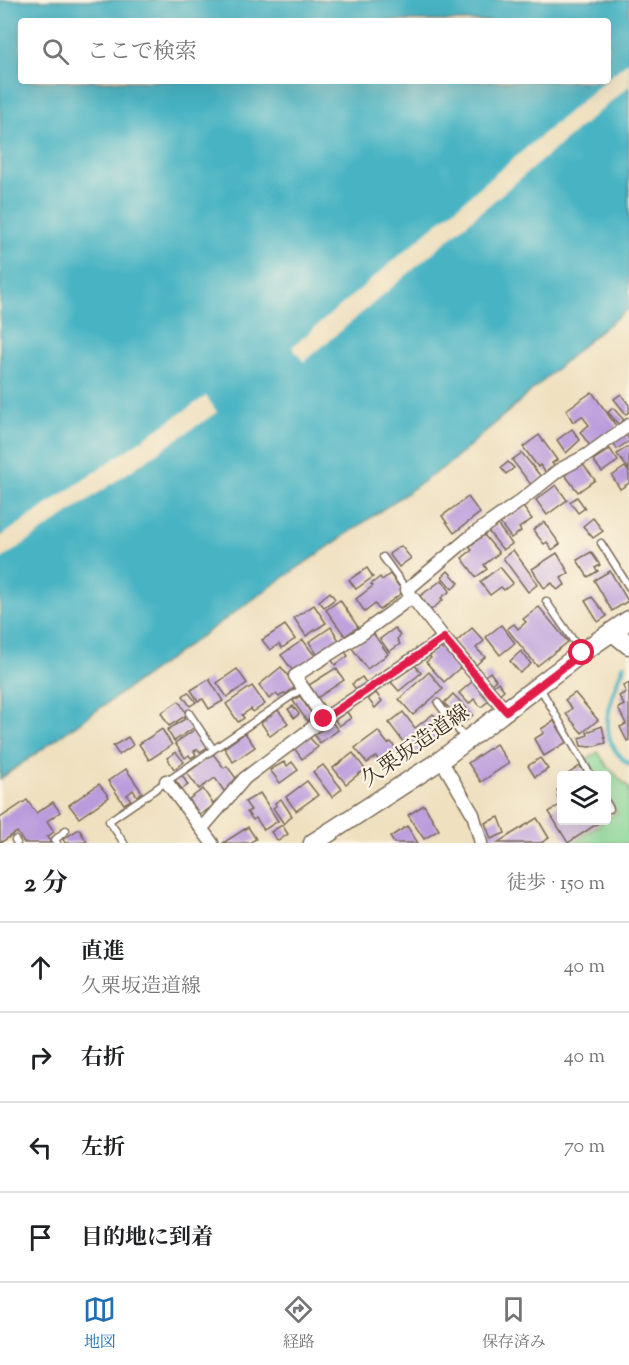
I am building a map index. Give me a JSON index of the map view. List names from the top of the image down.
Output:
{
  "streets": {
    "main road": ["久栗坂造道線"]
  },
  "page": {
    "search": "ここで検索",
    "heading": ["2 分", "徒歩 · 150 m"],
    "list": [
      ["直進", "久栗坂造道線", "40 m"],
      ["右折", "40 m"],
      ["左折", "70 m"],
      "目的地に到着"
    ],
    "nav": ["地図", "経路", "保存済み"]
  }
}
